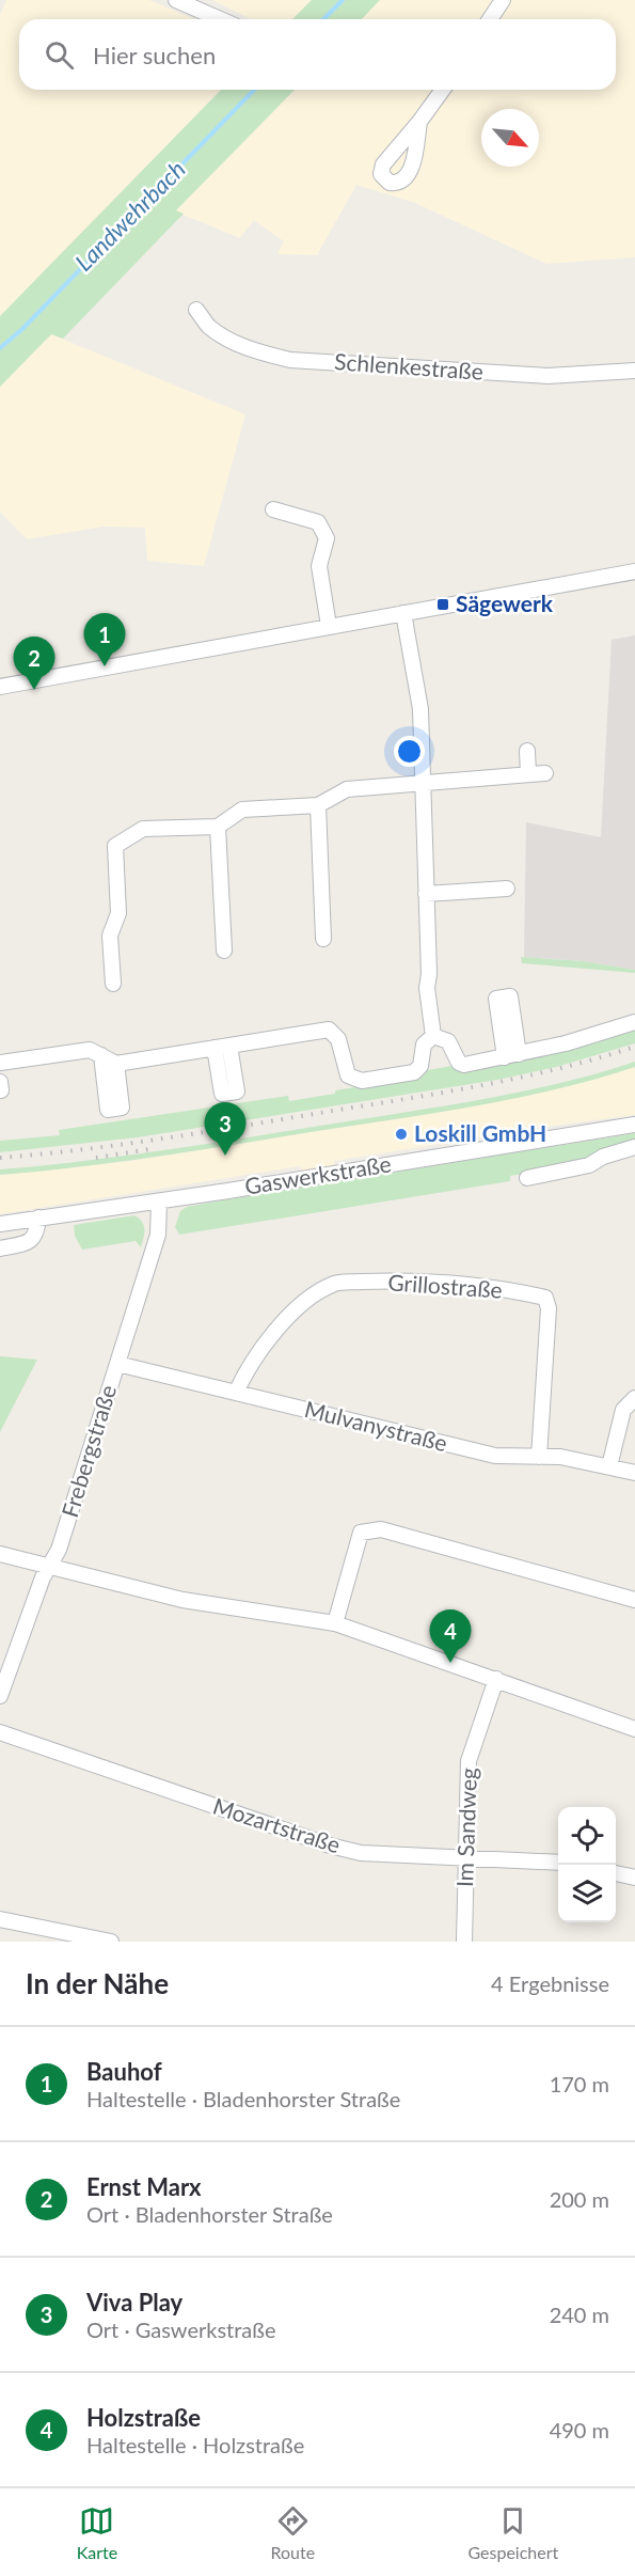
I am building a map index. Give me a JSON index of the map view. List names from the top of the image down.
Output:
{
  "streets": {
    "street": [
      "Schlenkestraße",
      "Gaswerkstraße",
      "Grillostraße",
      "Mulvanystraße",
      "Frebergstraße",
      "Mozartstraße",
      "Im Sandweg"
    ]
  },
  "crossings": [
    ["Gaswerkstraße", "Frebergstraße"],
    ["Grillostraße", "Mulvanystraße"],
    ["Mulvanystraße", "Frebergstraße"],
    ["Mozartstraße", "Im Sandweg"]
  ],
  "water": ["Landwehrbach"],
  "places": {
    "transit": ["Sägewerk"],
    "other": ["Loskill GmbH"]
  },
  "north": "bottom right",
  "page": {
    "search": "Hier suchen",
    "pins": [
      "1",
      "2",
      "3",
      "4"
    ],
    "heading": ["In der Nähe", "4 Ergebnisse"],
    "list": [
      {
        "mark": "1",
        "name": "Bauhof",
        "note": "Haltestelle · Bladenhorster Straße",
        "value": "170 m"
      },
      {
        "mark": "2",
        "name": "Ernst Marx",
        "note": "Ort · Bladenhorster Straße",
        "value": "200 m"
      },
      {
        "mark": "3",
        "name": "Viva Play",
        "note": "Ort · Gaswerkstraße",
        "value": "240 m"
      },
      {
        "mark": "4",
        "name": "Holzstraße",
        "note": "Haltestelle · Holzstraße",
        "value": "490 m"
      }
    ],
    "nav": ["Karte", "Route", "Gespeichert"]
  }
}
